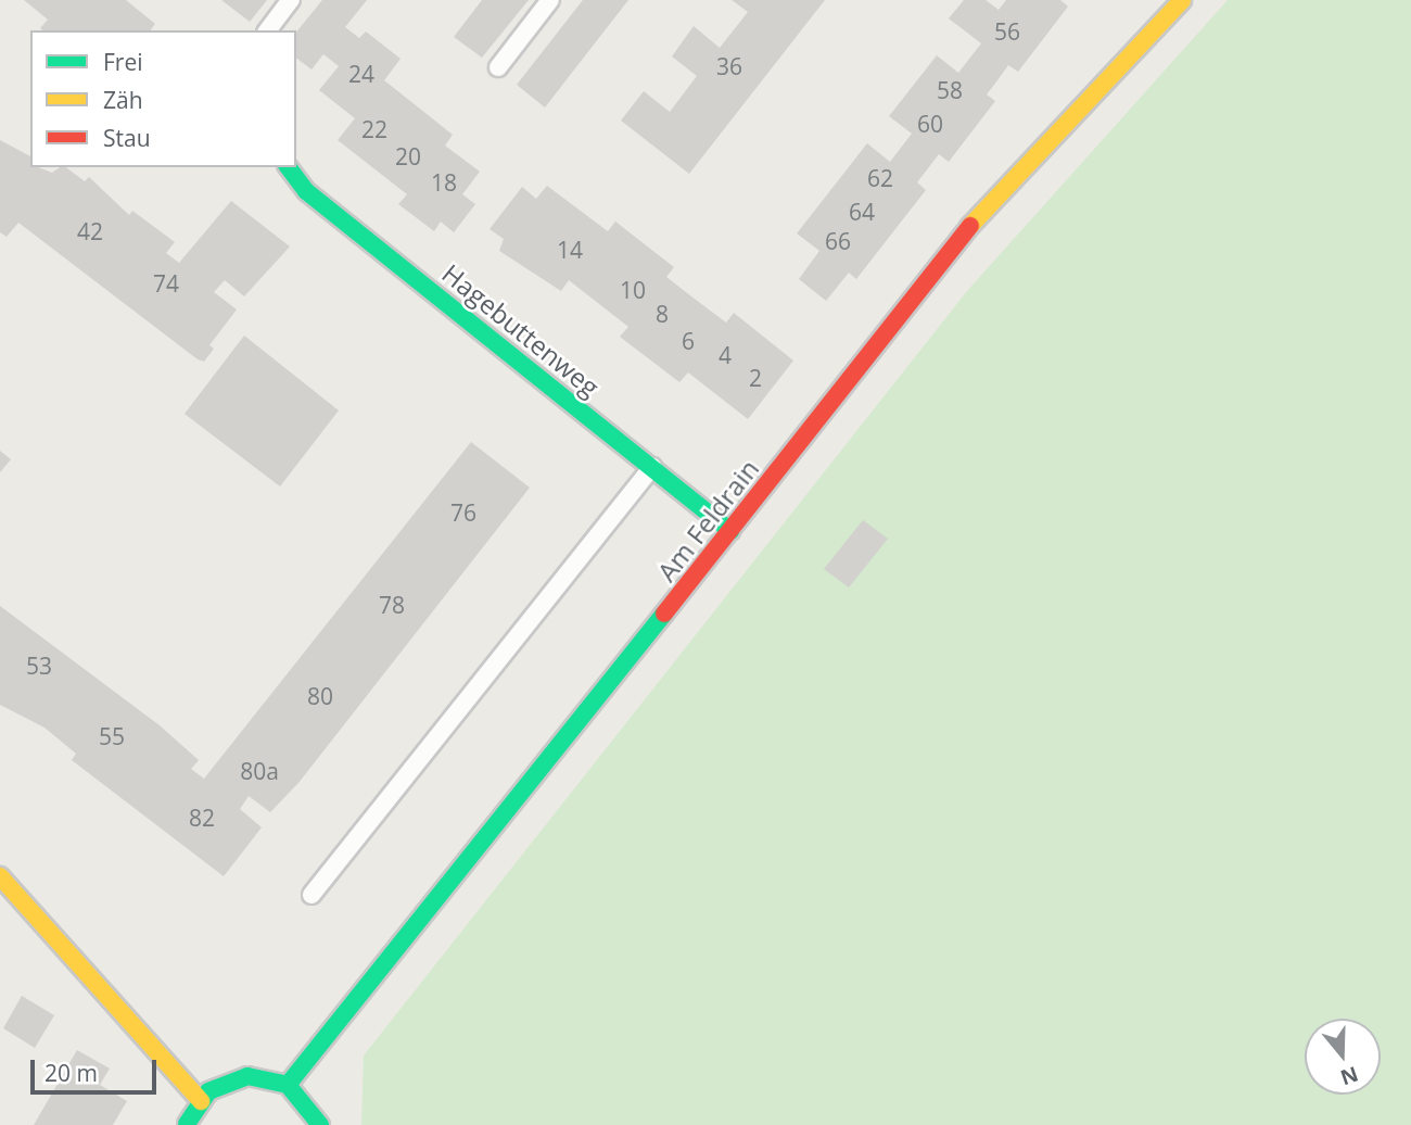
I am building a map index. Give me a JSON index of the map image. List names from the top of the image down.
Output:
{
  "streets": {
    "street": ["Hagebuttenweg", "Am Feldrain"]
  },
  "crossings": [
    ["Hagebuttenweg", "Am Feldrain"]
  ],
  "house_numbers": [
    "56",
    "36",
    "24",
    "58",
    "60",
    "22",
    "20",
    "62",
    "18",
    "64",
    "42",
    "66",
    "14",
    "74",
    "10",
    "8",
    "6",
    "4",
    "2",
    "76",
    "78",
    "53",
    "80",
    "55",
    "80a",
    "82"
  ],
  "legend": ["Frei", "Zäh", "Stau"],
  "scale_bar": "20 m",
  "north": "bottom"
}
